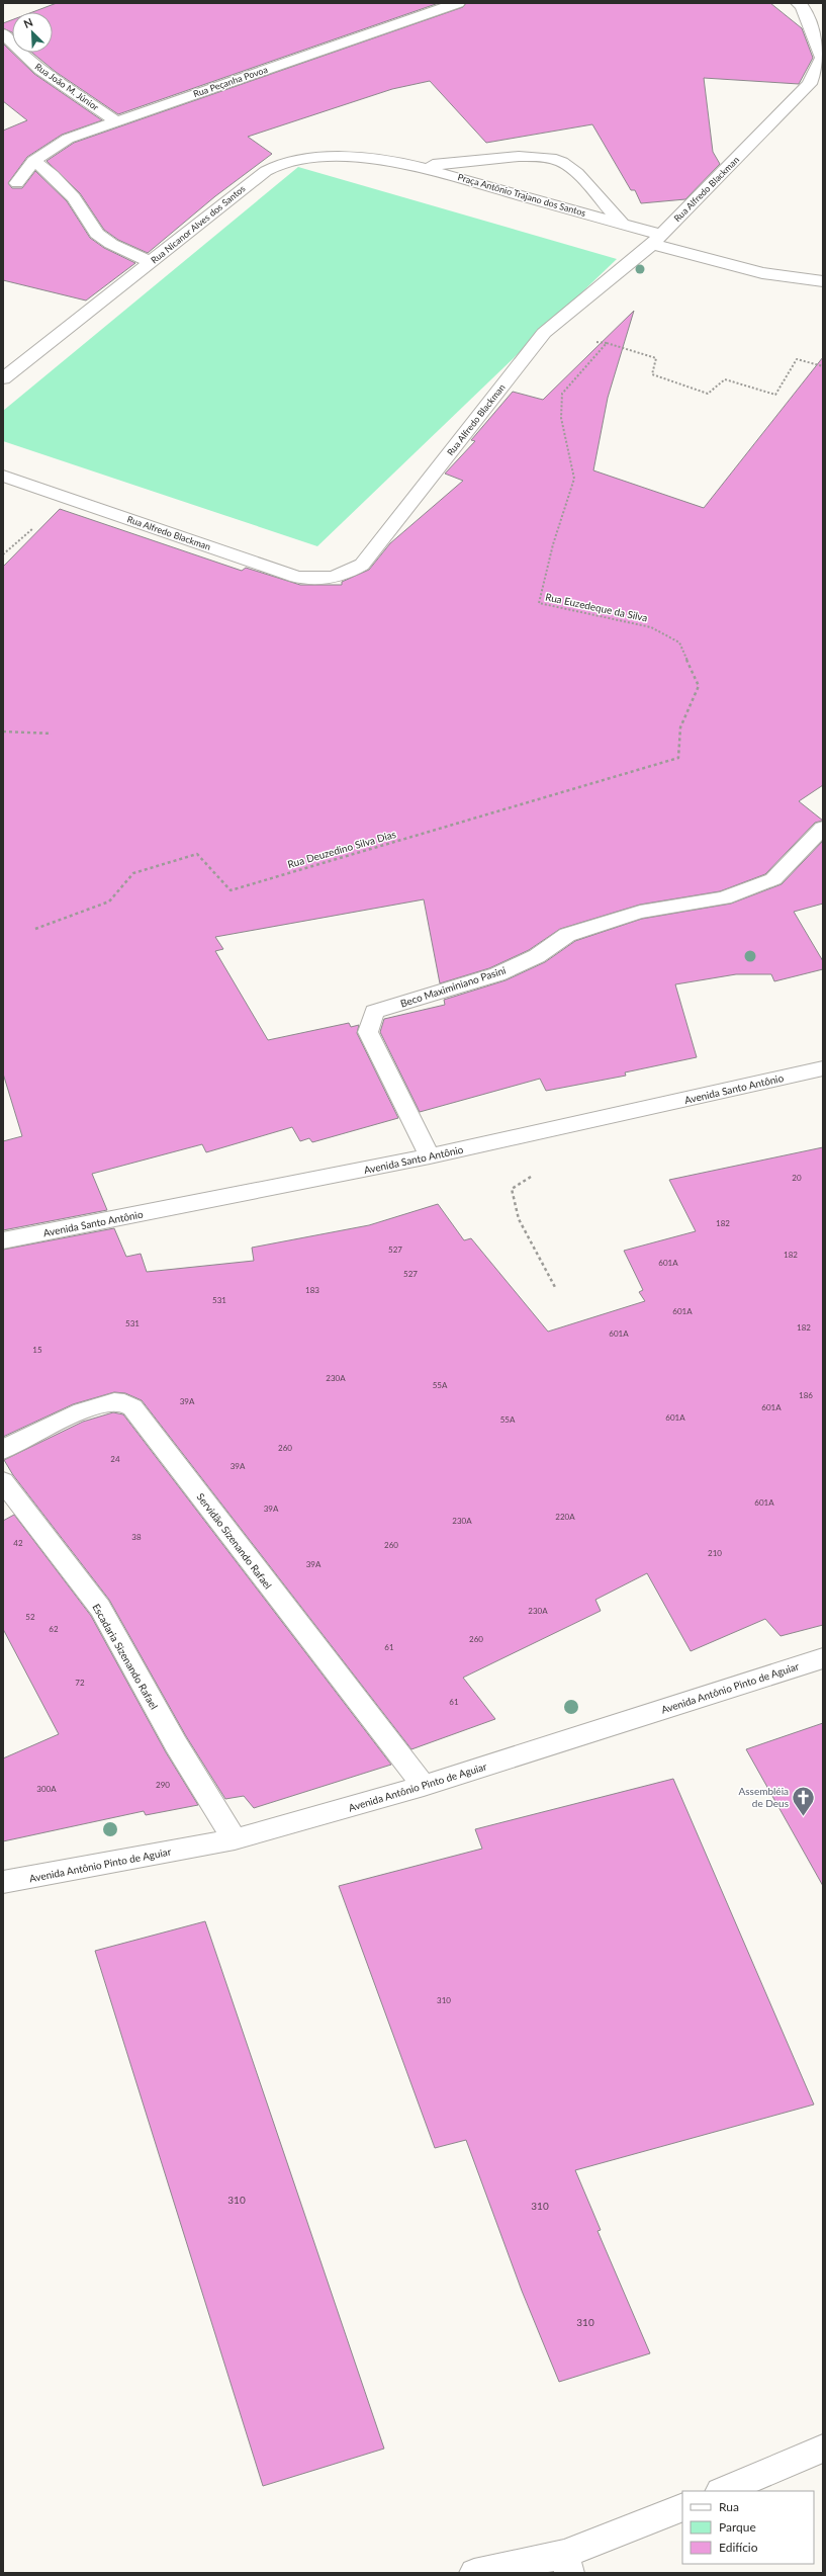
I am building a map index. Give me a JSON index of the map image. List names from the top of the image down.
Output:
{
  "streets": {
    "street": [
      "Rua Peçanha Povoa",
      "Rua João M. Júnior",
      "Rua Alfredo Blackman",
      "Praça Antônio Trajano dos Santos",
      "Rua Nicanor Alves dos Santos",
      "Beco Maximiniano Pasini",
      "Avenida Santo Antônio",
      "Servidão Sizenando Rafael",
      "Escadaria Sizenando Rafael",
      "Avenida Antônio Pinto de Aguiar"
    ],
    "path": ["Rua Euzedeque da Silva", "Rua Deuzedino Silva Dias"]
  },
  "crossings": [
    ["Rua Peçanha Povoa", "Rua João M. Júnior"],
    ["Praça Antônio Trajano dos Santos", "Rua Nicanor Alves dos Santos"],
    ["Rua Euzedeque da Silva", "Rua Deuzedino Silva Dias"],
    ["Beco Maximiniano Pasini", "Avenida Santo Antônio"],
    ["Servidão Sizenando Rafael", "Avenida Antônio Pinto de Aguiar"],
    ["Escadaria Sizenando Rafael", "Avenida Antônio Pinto de Aguiar"]
  ],
  "places": {
    "church": ["Assembléia de Deus"]
  },
  "house_numbers": [
    "20",
    "182",
    "527",
    "182",
    "601A",
    "527",
    "183",
    "531",
    "601A",
    "531",
    "182",
    "601A",
    "15",
    "230A",
    "55A",
    "186",
    "39A",
    "601A",
    "601A",
    "55A",
    "260",
    "24",
    "39A",
    "601A",
    "39A",
    "220A",
    "230A",
    "38",
    "42",
    "260",
    "210",
    "39A",
    "230A",
    "52",
    "62",
    "260",
    "61",
    "72",
    "61",
    "290",
    "300A",
    "310",
    "310",
    "310",
    "310"
  ],
  "legend": ["Rua", "Parque", "Edifício"],
  "north": "top left"
}
